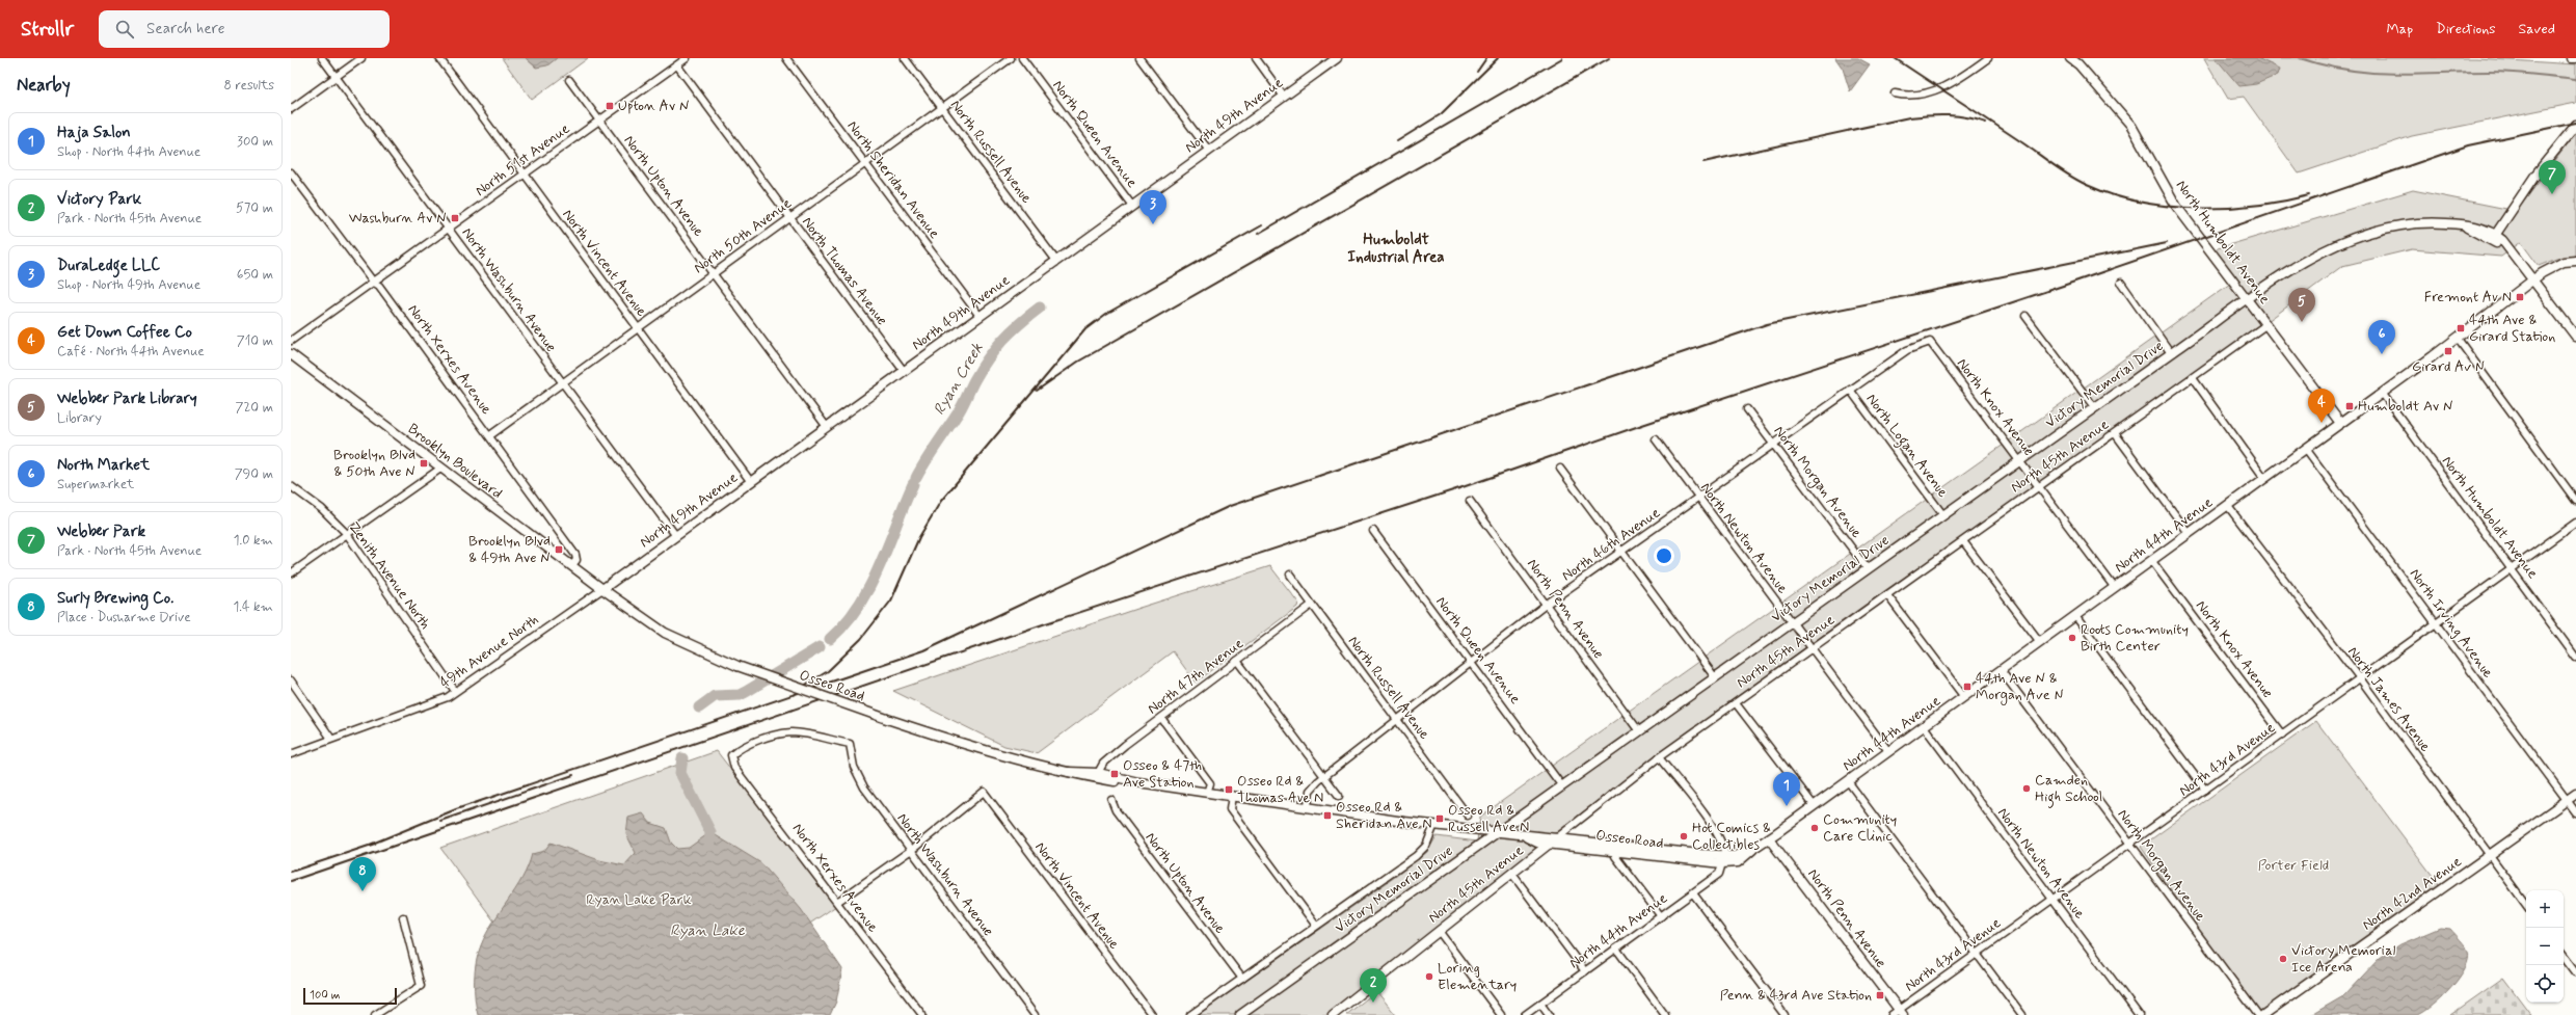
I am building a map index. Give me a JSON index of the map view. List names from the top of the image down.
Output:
{
  "streets": {
    "street": [
      "North 49th Avenue",
      "North Queen Avenue",
      "North Russell Avenue",
      "North 51st Avenue",
      "North Sheridan Avenue",
      "North Upton Avenue",
      "North 50th Avenue",
      "North Humboldt Avenue",
      "North Vincent Avenue",
      "North Thomas Avenue",
      "North Washburn Avenue",
      "North Xerxes Avenue",
      "Victory Memorial Drive",
      "North Knox Avenue",
      "North Logan Avenue",
      "North 45th Avenue",
      "Brooklyn Boulevard",
      "North Morgan Avenue",
      "North 44th Avenue",
      "North Newton Avenue",
      "North 46th Avenue",
      "Zenith Avenue North",
      "North Penn Avenue",
      "North Irving Avenue",
      "49th Avenue North",
      "North 47th Avenue",
      "Osseo Road",
      "North James Avenue",
      "North 43rd Avenue",
      "North 42nd Avenue"
    ]
  },
  "crossings": [
    ["North 49th Avenue", "North Queen Avenue"],
    ["North 49th Avenue", "North Russell Avenue"],
    ["North 49th Avenue", "North Sheridan Avenue"],
    ["North 49th Avenue", "North Upton Avenue"],
    ["North 49th Avenue", "North Vincent Avenue"],
    ["North 49th Avenue", "North Thomas Avenue"],
    ["North 49th Avenue", "North Washburn Avenue"],
    ["North 49th Avenue", "Brooklyn Boulevard"],
    ["North 49th Avenue", "49th Avenue North"],
    ["North 49th Avenue", "Osseo Road"],
    ["North Queen Avenue", "Victory Memorial Drive"],
    ["North Queen Avenue", "North 46th Avenue"],
    ["North Russell Avenue", "North 50th Avenue"],
    ["North Russell Avenue", "North 46th Avenue"],
    ["North Russell Avenue", "North 47th Avenue"],
    ["North 51st Avenue", "North Upton Avenue"],
    ["North 51st Avenue", "North Vincent Avenue"],
    ["North 51st Avenue", "North Thomas Avenue"],
    ["North 51st Avenue", "North Washburn Avenue"],
    ["North 51st Avenue", "North Xerxes Avenue"],
    ["North Sheridan Avenue", "North 50th Avenue"],
    ["North Upton Avenue", "North 50th Avenue"],
    ["North Upton Avenue", "Victory Memorial Drive"],
    ["North 50th Avenue", "North Vincent Avenue"],
    ["North 50th Avenue", "North Thomas Avenue"],
    ["North 50th Avenue", "North Washburn Avenue"],
    ["North 50th Avenue", "North Xerxes Avenue"],
    ["North Humboldt Avenue", "Victory Memorial Drive"],
    ["North Humboldt Avenue", "North 45th Avenue"],
    ["North Humboldt Avenue", "North 44th Avenue"],
    ["North Humboldt Avenue", "North 43rd Avenue"],
    ["North Vincent Avenue", "North Washburn Avenue"],
    ["North Washburn Avenue", "North Xerxes Avenue"],
    ["North Xerxes Avenue", "Brooklyn Boulevard"],
    ["Victory Memorial Drive", "North Knox Avenue"],
    ["Victory Memorial Drive", "North Logan Avenue"],
    ["Victory Memorial Drive", "North Morgan Avenue"],
    ["Victory Memorial Drive", "North 44th Avenue"],
    ["Victory Memorial Drive", "North Newton Avenue"],
    ["Victory Memorial Drive", "North Penn Avenue"],
    ["Victory Memorial Drive", "Osseo Road"],
    ["North Knox Avenue", "North 45th Avenue"],
    ["North Knox Avenue", "North 44th Avenue"],
    ["North Knox Avenue", "North 46th Avenue"],
    ["North Knox Avenue", "North 43rd Avenue"],
    ["North Logan Avenue", "North 46th Avenue"],
    ["North 45th Avenue", "North Newton Avenue"],
    ["North 45th Avenue", "Osseo Road"],
    ["Brooklyn Boulevard", "49th Avenue North"],
    ["Brooklyn Boulevard", "Osseo Road"],
    ["North Morgan Avenue", "North 44th Avenue"],
    ["North Morgan Avenue", "North 46th Avenue"],
    ["North Morgan Avenue", "North 43rd Avenue"],
    ["North 44th Avenue", "North Newton Avenue"],
    ["North 44th Avenue", "North Penn Avenue"],
    ["North 44th Avenue", "North Irving Avenue"],
    ["North 44th Avenue", "Osseo Road"],
    ["North 44th Avenue", "North James Avenue"],
    ["North Newton Avenue", "North 46th Avenue"],
    ["North Newton Avenue", "North 43rd Avenue"],
    ["North 46th Avenue", "North Penn Avenue"],
    ["North 46th Avenue", "Osseo Road"],
    ["Zenith Avenue North", "49th Avenue North"],
    ["North Penn Avenue", "Osseo Road"],
    ["North Penn Avenue", "North 43rd Avenue"],
    ["North Irving Avenue", "North 43rd Avenue"],
    ["North Irving Avenue", "North 42nd Avenue"],
    ["49th Avenue North", "Osseo Road"],
    ["North 47th Avenue", "Osseo Road"],
    ["North James Avenue", "North 43rd Avenue"],
    ["North James Avenue", "North 42nd Avenue"]
  ],
  "districts": ["Humboldt Industrial Area"],
  "water": ["Ryan Creek", "Ryan Lake"],
  "parks": ["Porter Field", "Ryan Lake Park"],
  "places": {
    "transit": [
      "Upton Av N",
      "Washburn Av N",
      "Fremont Av N",
      "44th Ave & Girard Station",
      "Girard Av N",
      "Humboldt Av N",
      "Brooklyn Blvd & 50th Ave N",
      "Brooklyn Blvd & 49th Ave N",
      "44th Ave N & Morgan Ave N",
      "Osseo & 47th Ave Station",
      "Osseo Rd & Thomas Ave N",
      "Osseo Rd & Sheridan Ave N",
      "Osseo Rd & Russell Ave N",
      "Penn & 43rd Ave Station"
    ],
    "other": [
      "Roots Community Birth Center",
      "Camden High School",
      "Community Care Clinic",
      "Hot Comics & Collectibles",
      "Victory Memorial Ice Arena",
      "Loring Elementary"
    ]
  },
  "scale_bar": "100 m",
  "page": {
    "header": "Strollr",
    "search": "Search here",
    "nav": ["Map", "Directions", "Saved"],
    "heading": ["Nearby", "8 results"],
    "list": [
      {
        "mark": "1",
        "name": "Haja Salon",
        "note": "Shop · North 44th Avenue",
        "value": "300 m"
      },
      {
        "mark": "2",
        "name": "Victory Park",
        "note": "Park · North 45th Avenue",
        "value": "570 m"
      },
      {
        "mark": "3",
        "name": "DuraLedge LLC",
        "note": "Shop · North 49th Avenue",
        "value": "650 m"
      },
      {
        "mark": "4",
        "name": "Get Down Coffee Co",
        "note": "Café · North 44th Avenue",
        "value": "710 m"
      },
      {
        "mark": "5",
        "name": "Webber Park Library",
        "note": "Library",
        "value": "720 m"
      },
      {
        "mark": "6",
        "name": "North Market",
        "note": "Supermarket",
        "value": "790 m"
      },
      {
        "mark": "7",
        "name": "Webber Park",
        "note": "Park · North 45th Avenue",
        "value": "1.0 km"
      },
      {
        "mark": "8",
        "name": "Surly Brewing Co.",
        "note": "Place · Dusharme Drive",
        "value": "1.4 km"
      }
    ],
    "pins": [
      "7",
      "3",
      "5",
      "6",
      "4",
      "1",
      "8",
      "2"
    ],
    "map_buttons": ["+", "−"],
    "scale": "100 m"
  }
}
